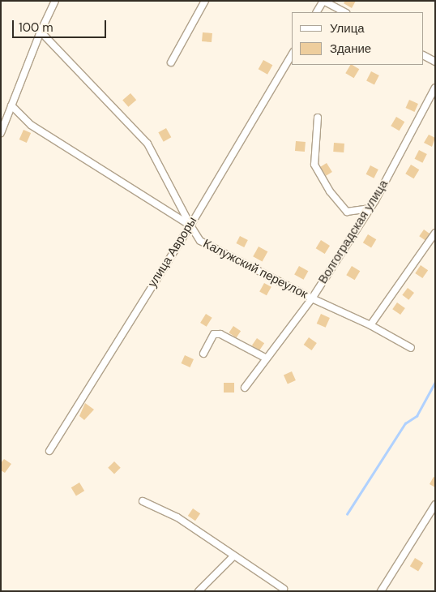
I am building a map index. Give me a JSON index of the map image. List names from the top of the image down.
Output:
{
  "streets": {
    "street": ["Волгоградская улица", "улица Авроры", "Калужский переулок"]
  },
  "crossings": [
    ["Волгоградская улица", "Калужский переулок"],
    ["улица Авроры", "Калужский переулок"]
  ],
  "legend": ["Улица", "Здание"],
  "scale_bar": "100 m"
}
